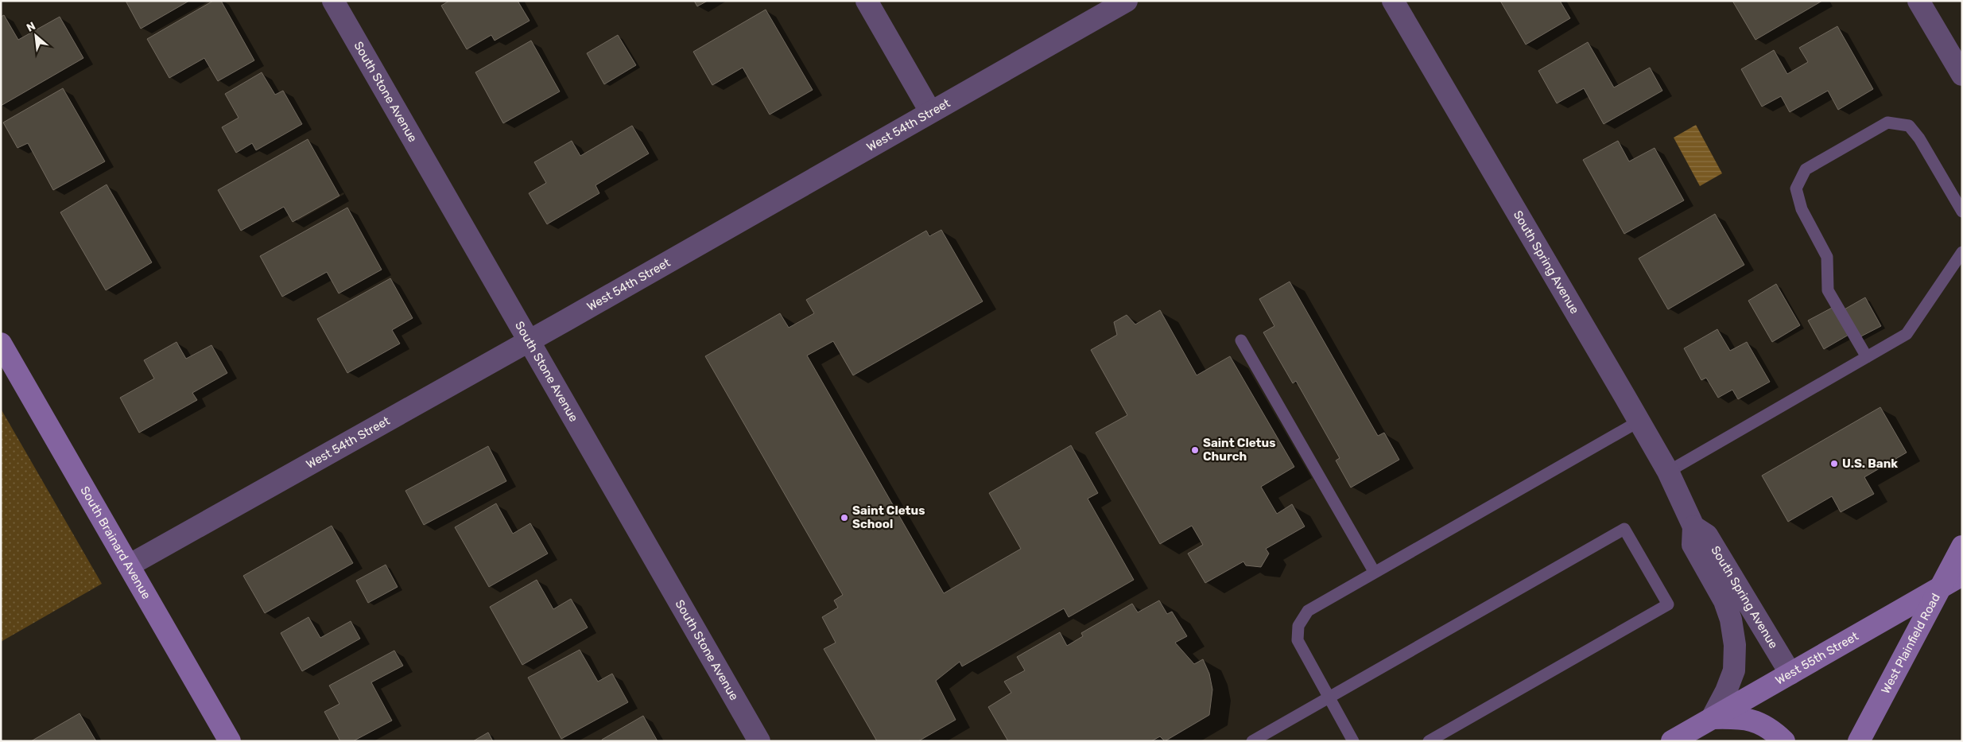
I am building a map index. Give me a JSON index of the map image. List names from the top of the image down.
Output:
{
  "streets": {
    "main road": ["South Brainard Avenue", "West Plainfield Road", "West 55th Street"],
    "street": ["South Stone Avenue", "West 54th Street", "South Spring Avenue"]
  },
  "crossings": [
    ["South Stone Avenue", "West 54th Street"],
    ["West 54th Street", "South Brainard Avenue"],
    ["South Spring Avenue", "West 55th Street"],
    ["West Plainfield Road", "West 55th Street"]
  ],
  "places": ["Saint Cletus Church", "U.S. Bank", "Saint Cletus School"],
  "north": "top left"
}
